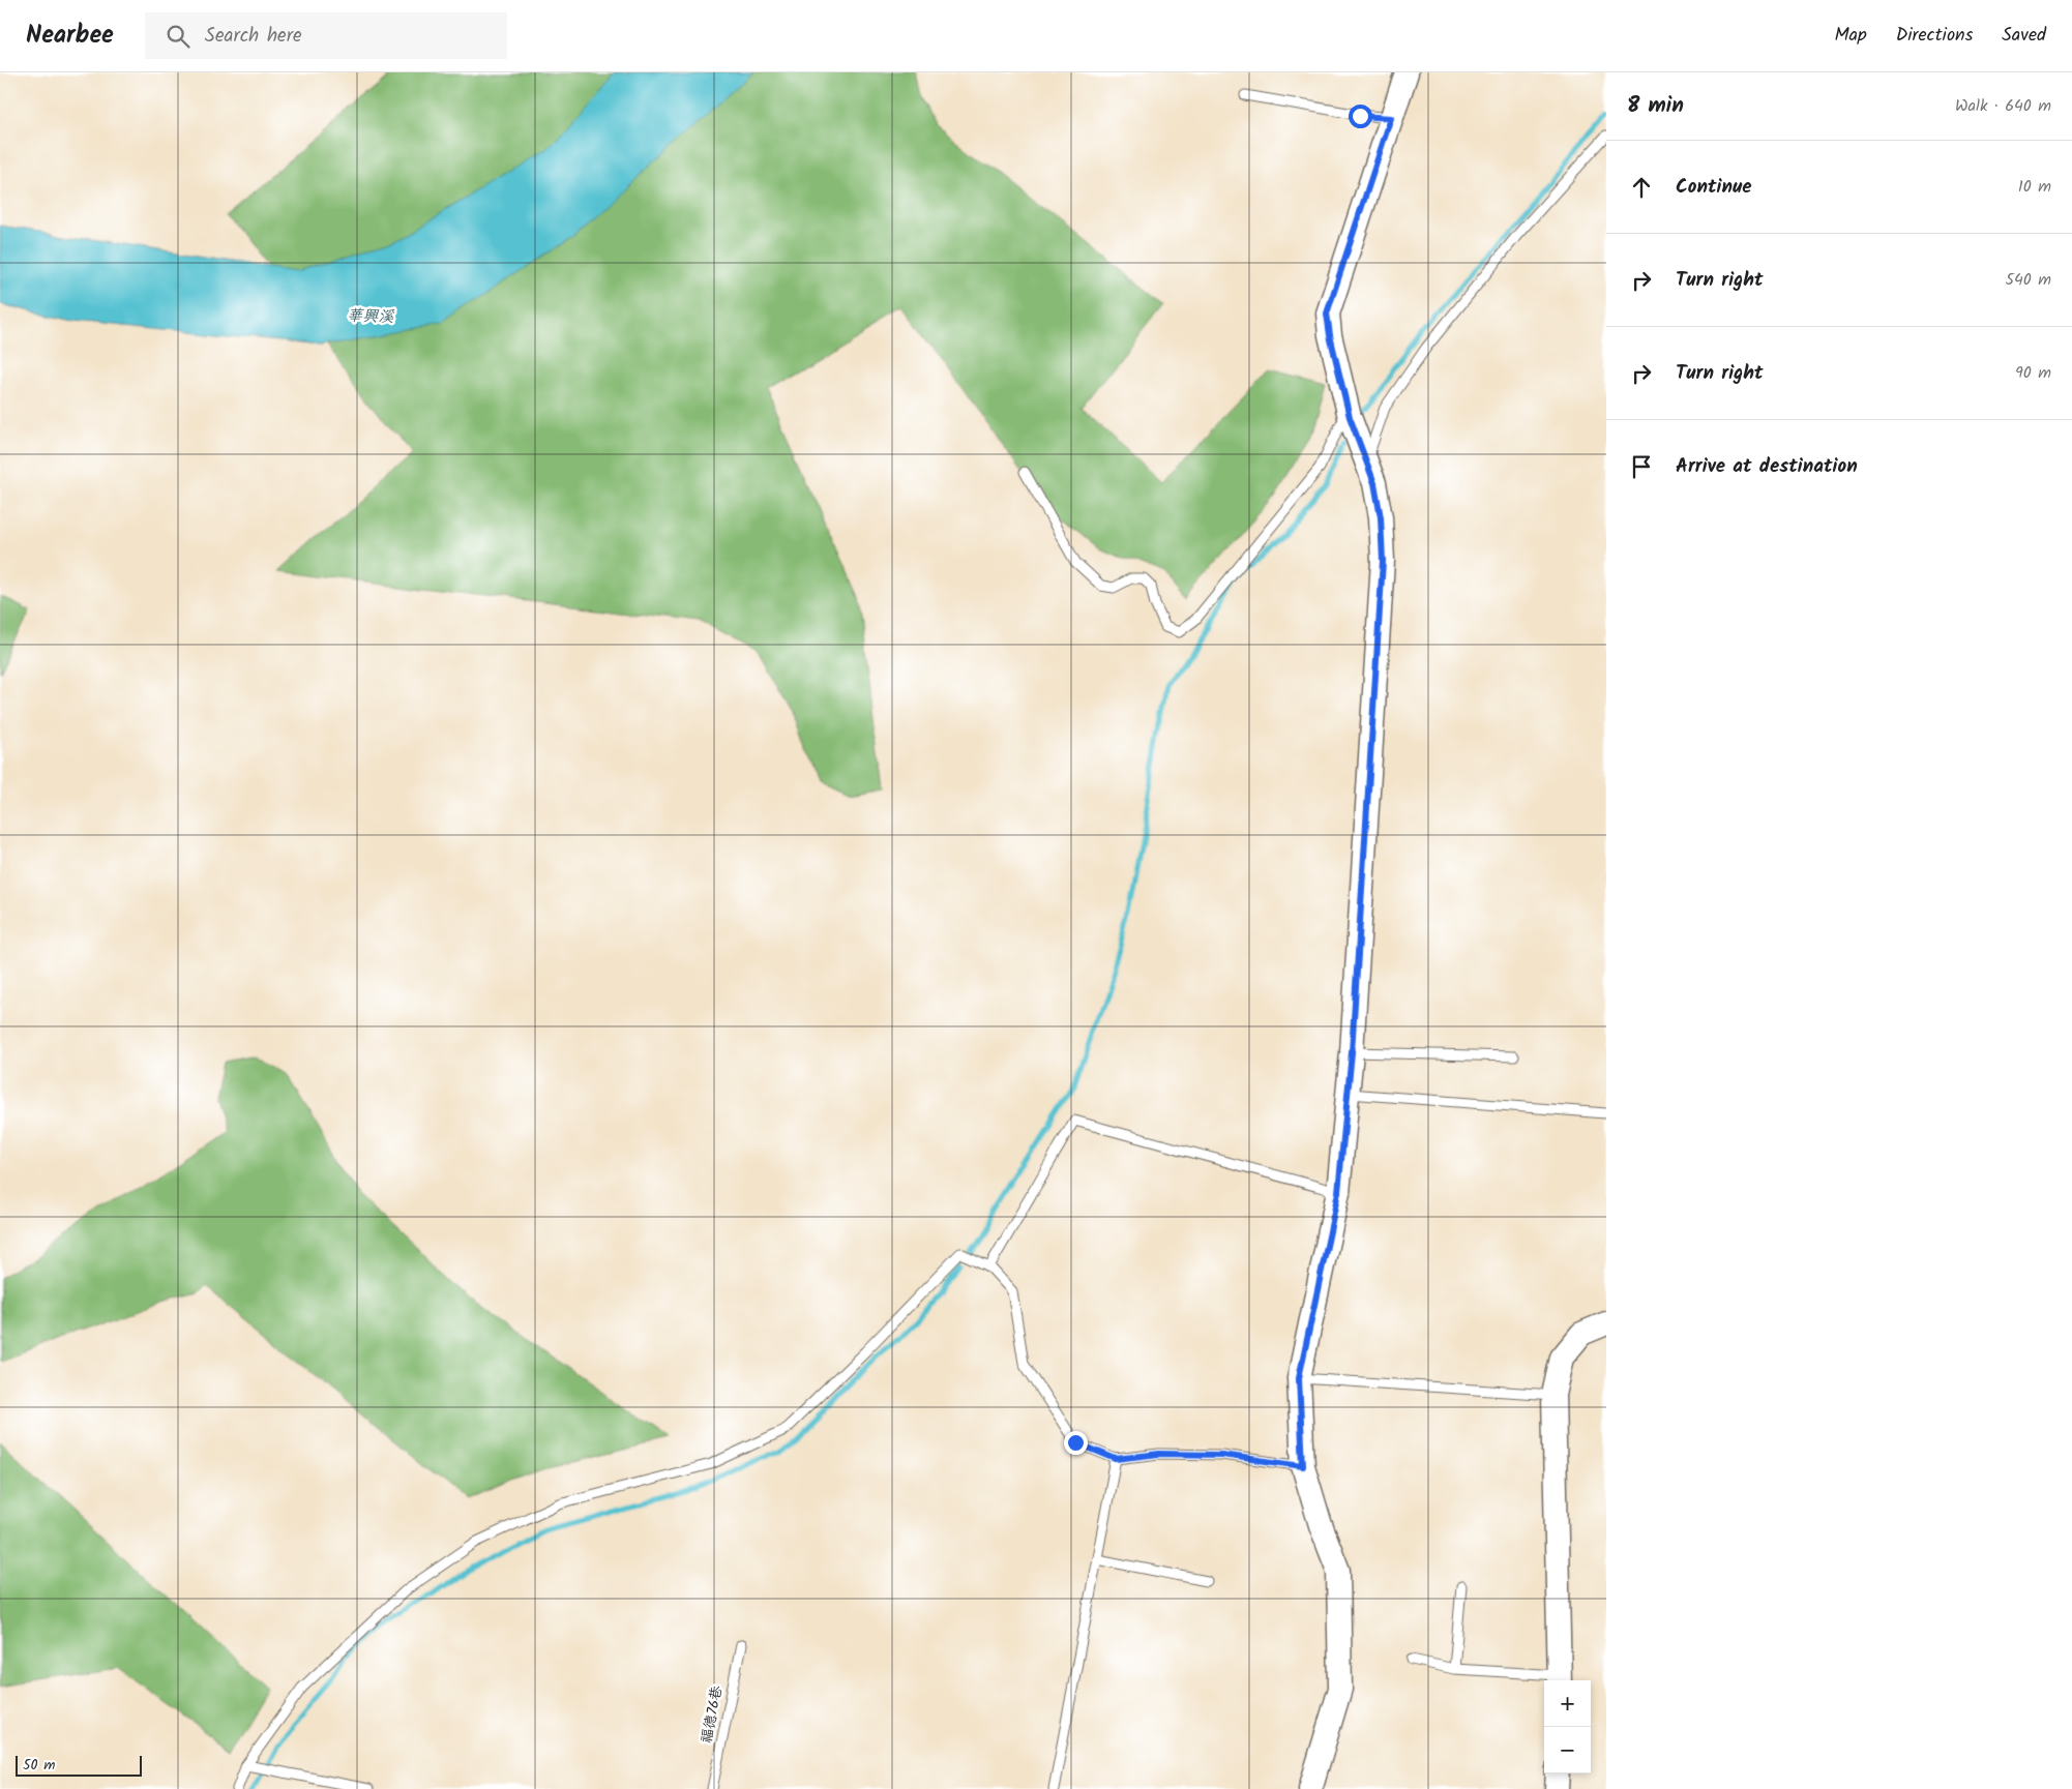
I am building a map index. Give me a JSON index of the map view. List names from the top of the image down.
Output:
{
  "streets": {
    "lane": ["福德76巷"]
  },
  "water": ["華興溪"],
  "scale_bar": "50 m",
  "page": {
    "header": "Nearbee",
    "search": "Search here",
    "nav": ["Map", "Directions", "Saved"],
    "heading": ["8 min", "Walk · 640 m"],
    "list": [
      ["Continue", "10 m"],
      ["Turn right", "540 m"],
      ["Turn right", "90 m"],
      "Arrive at destination"
    ],
    "map_buttons": ["+", "−"],
    "scale": "50 m"
  }
}
